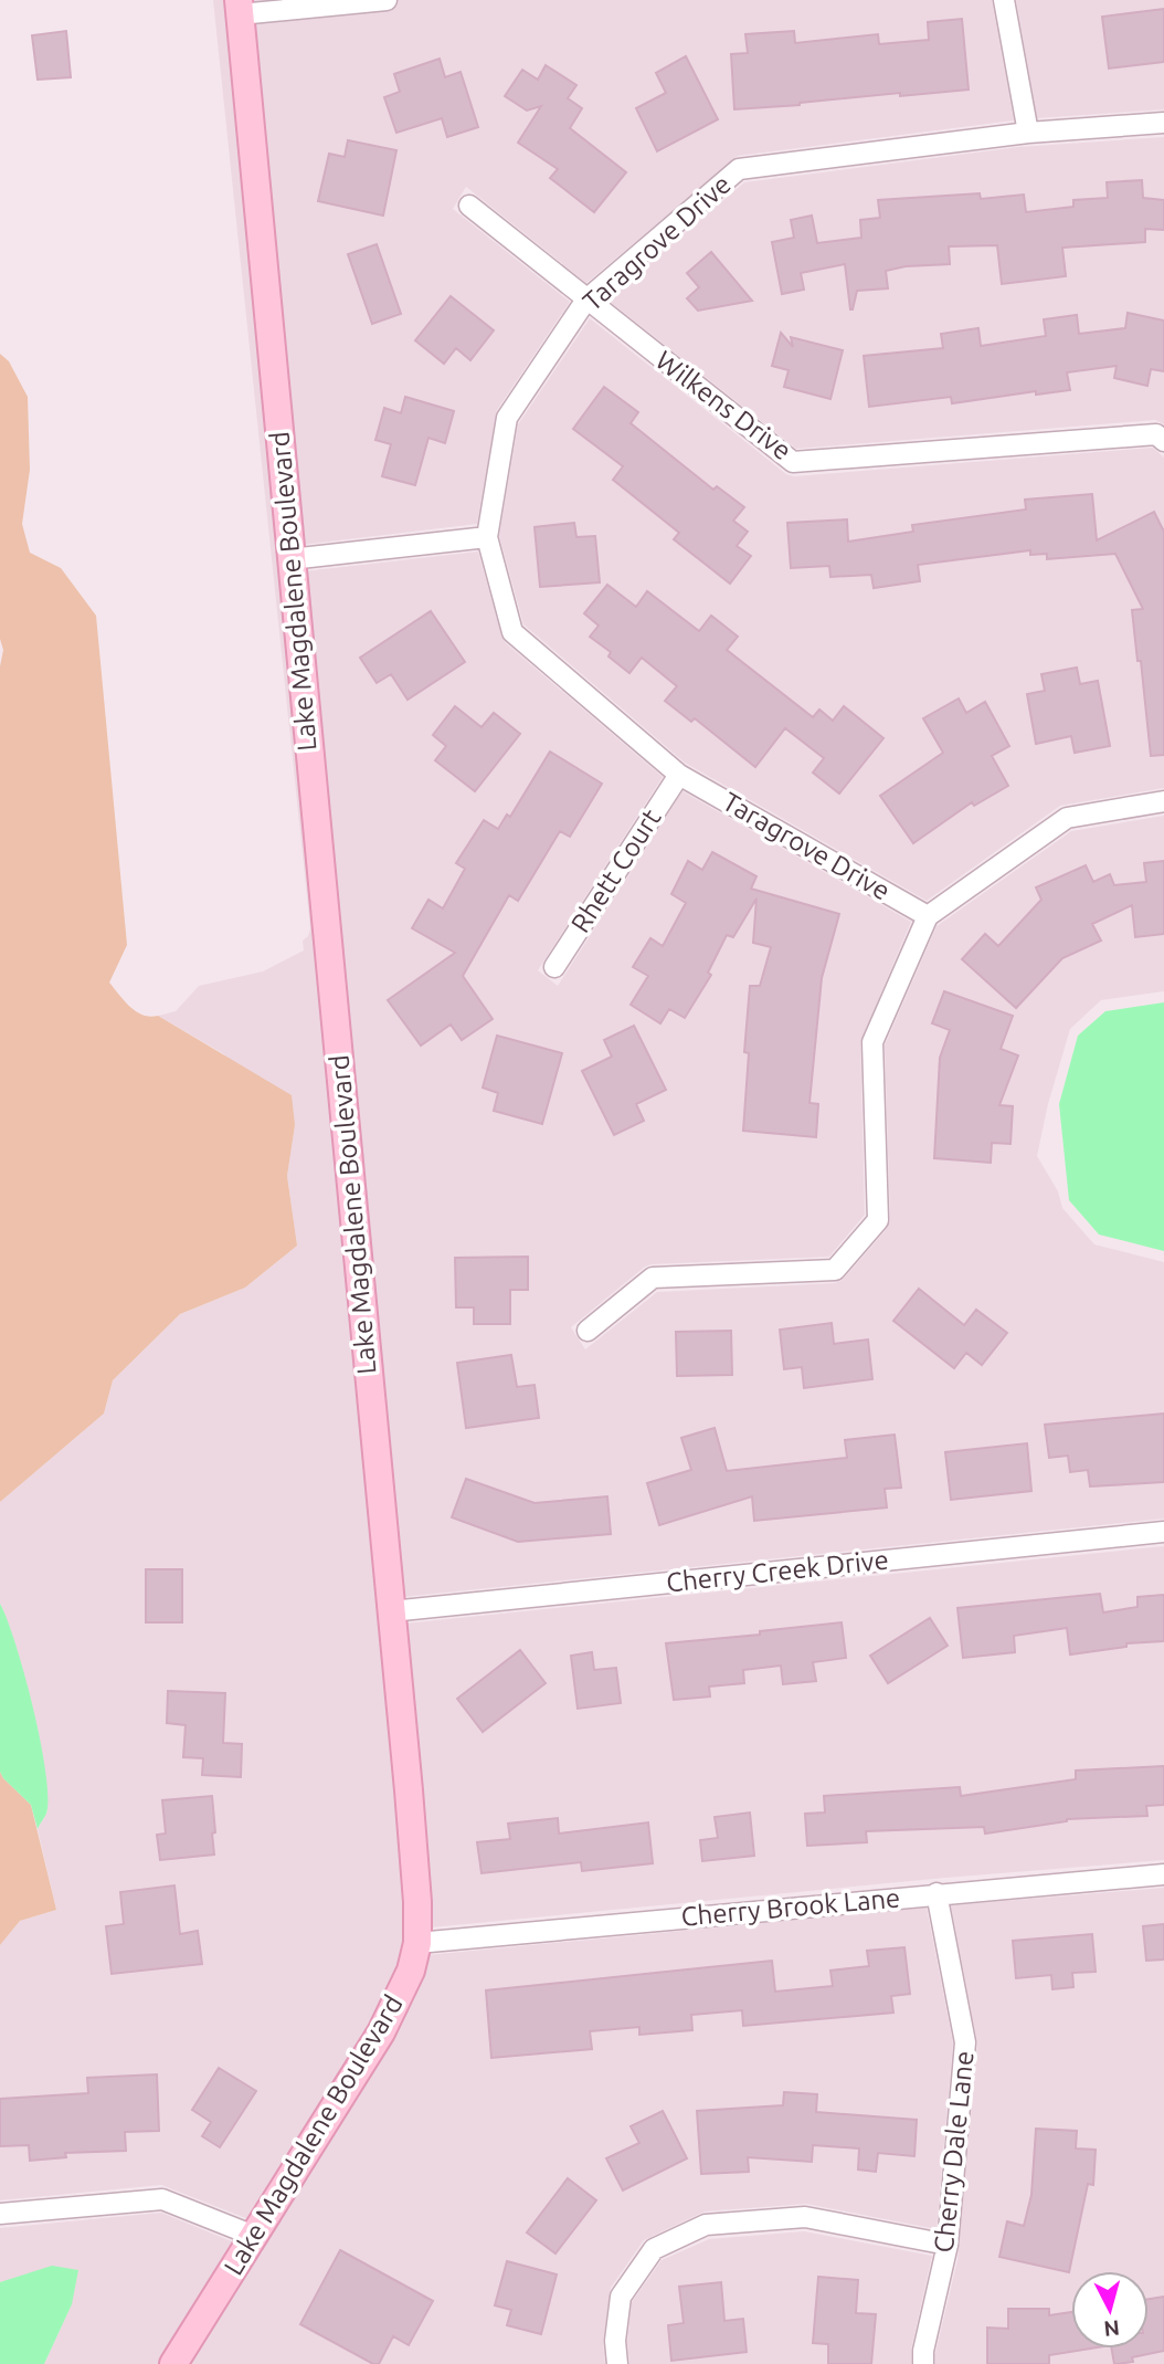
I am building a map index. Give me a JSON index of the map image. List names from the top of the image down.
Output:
{
  "streets": {
    "street": [
      "Taragrove Drive",
      "Wilkens Drive",
      "Lake Magdalene Boulevard",
      "Rhett Court",
      "Cherry Creek Drive",
      "Cherry Brook Lane",
      "Cherry Dale Lane"
    ]
  },
  "crossings": [
    ["Taragrove Drive", "Wilkens Drive"],
    ["Taragrove Drive", "Rhett Court"],
    ["Lake Magdalene Boulevard", "Cherry Creek Drive"],
    ["Lake Magdalene Boulevard", "Cherry Brook Lane"],
    ["Cherry Brook Lane", "Cherry Dale Lane"]
  ],
  "north": "bottom"
}
